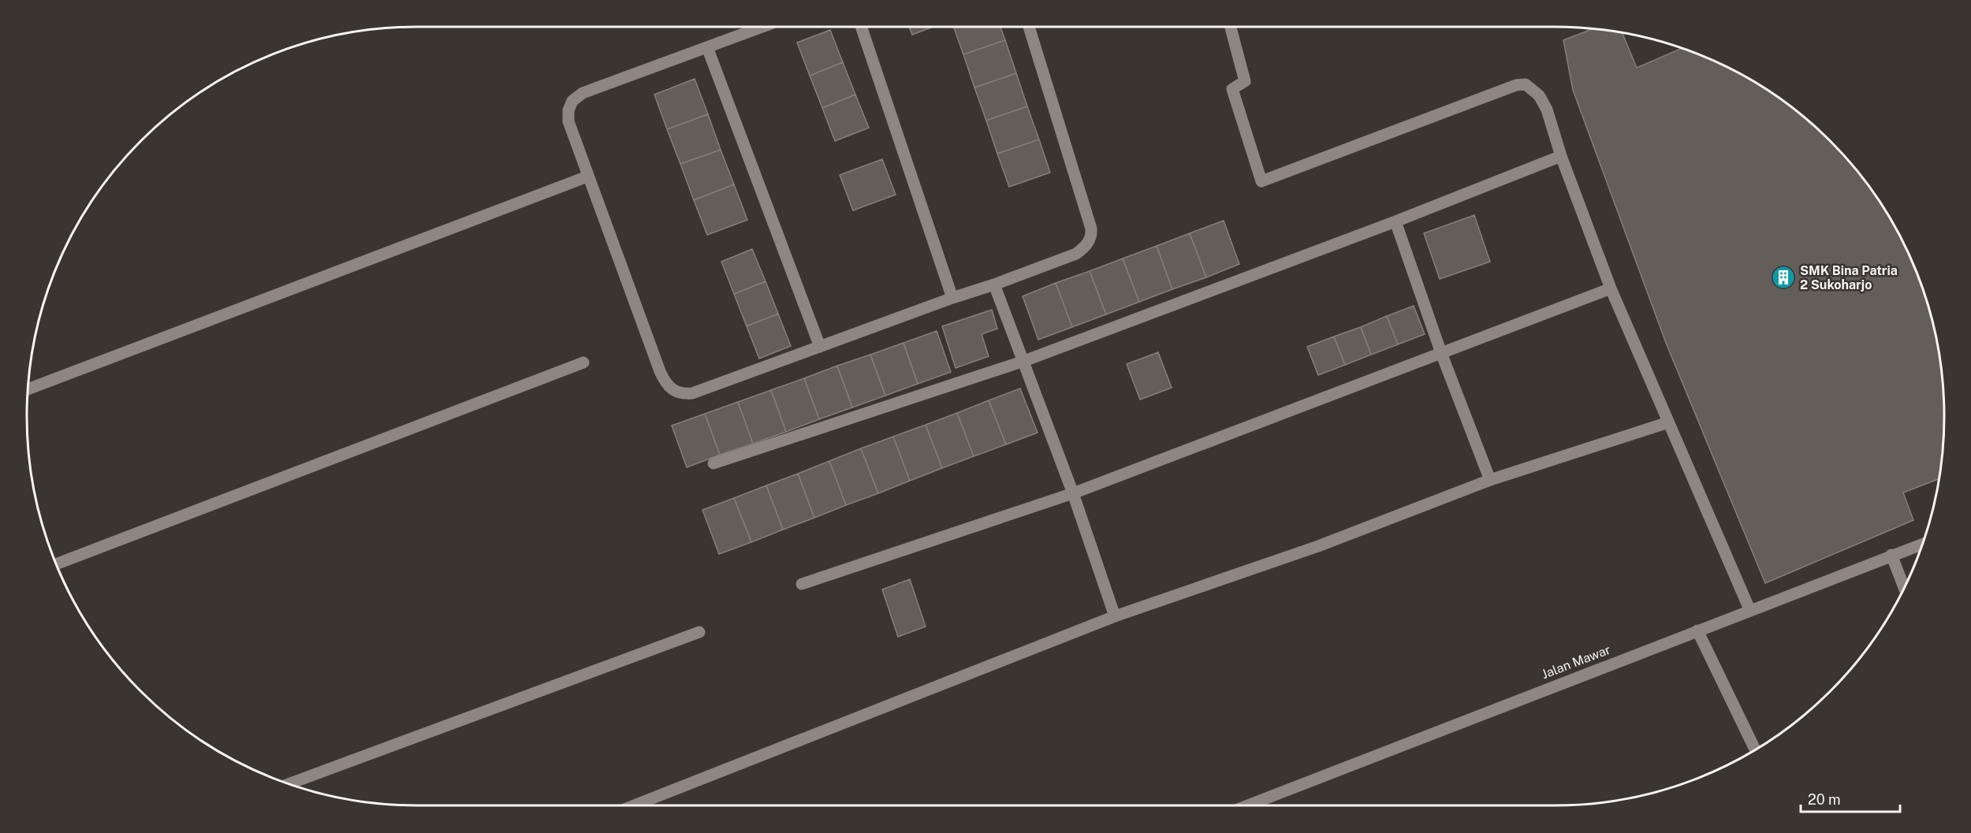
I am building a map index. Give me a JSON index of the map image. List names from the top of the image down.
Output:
{
  "streets": {
    "street": ["Jalan Mawar"]
  },
  "places": {
    "building": ["SMK Bina Patria 2 Sukoharjo"]
  },
  "scale_bar": "20 m"
}
